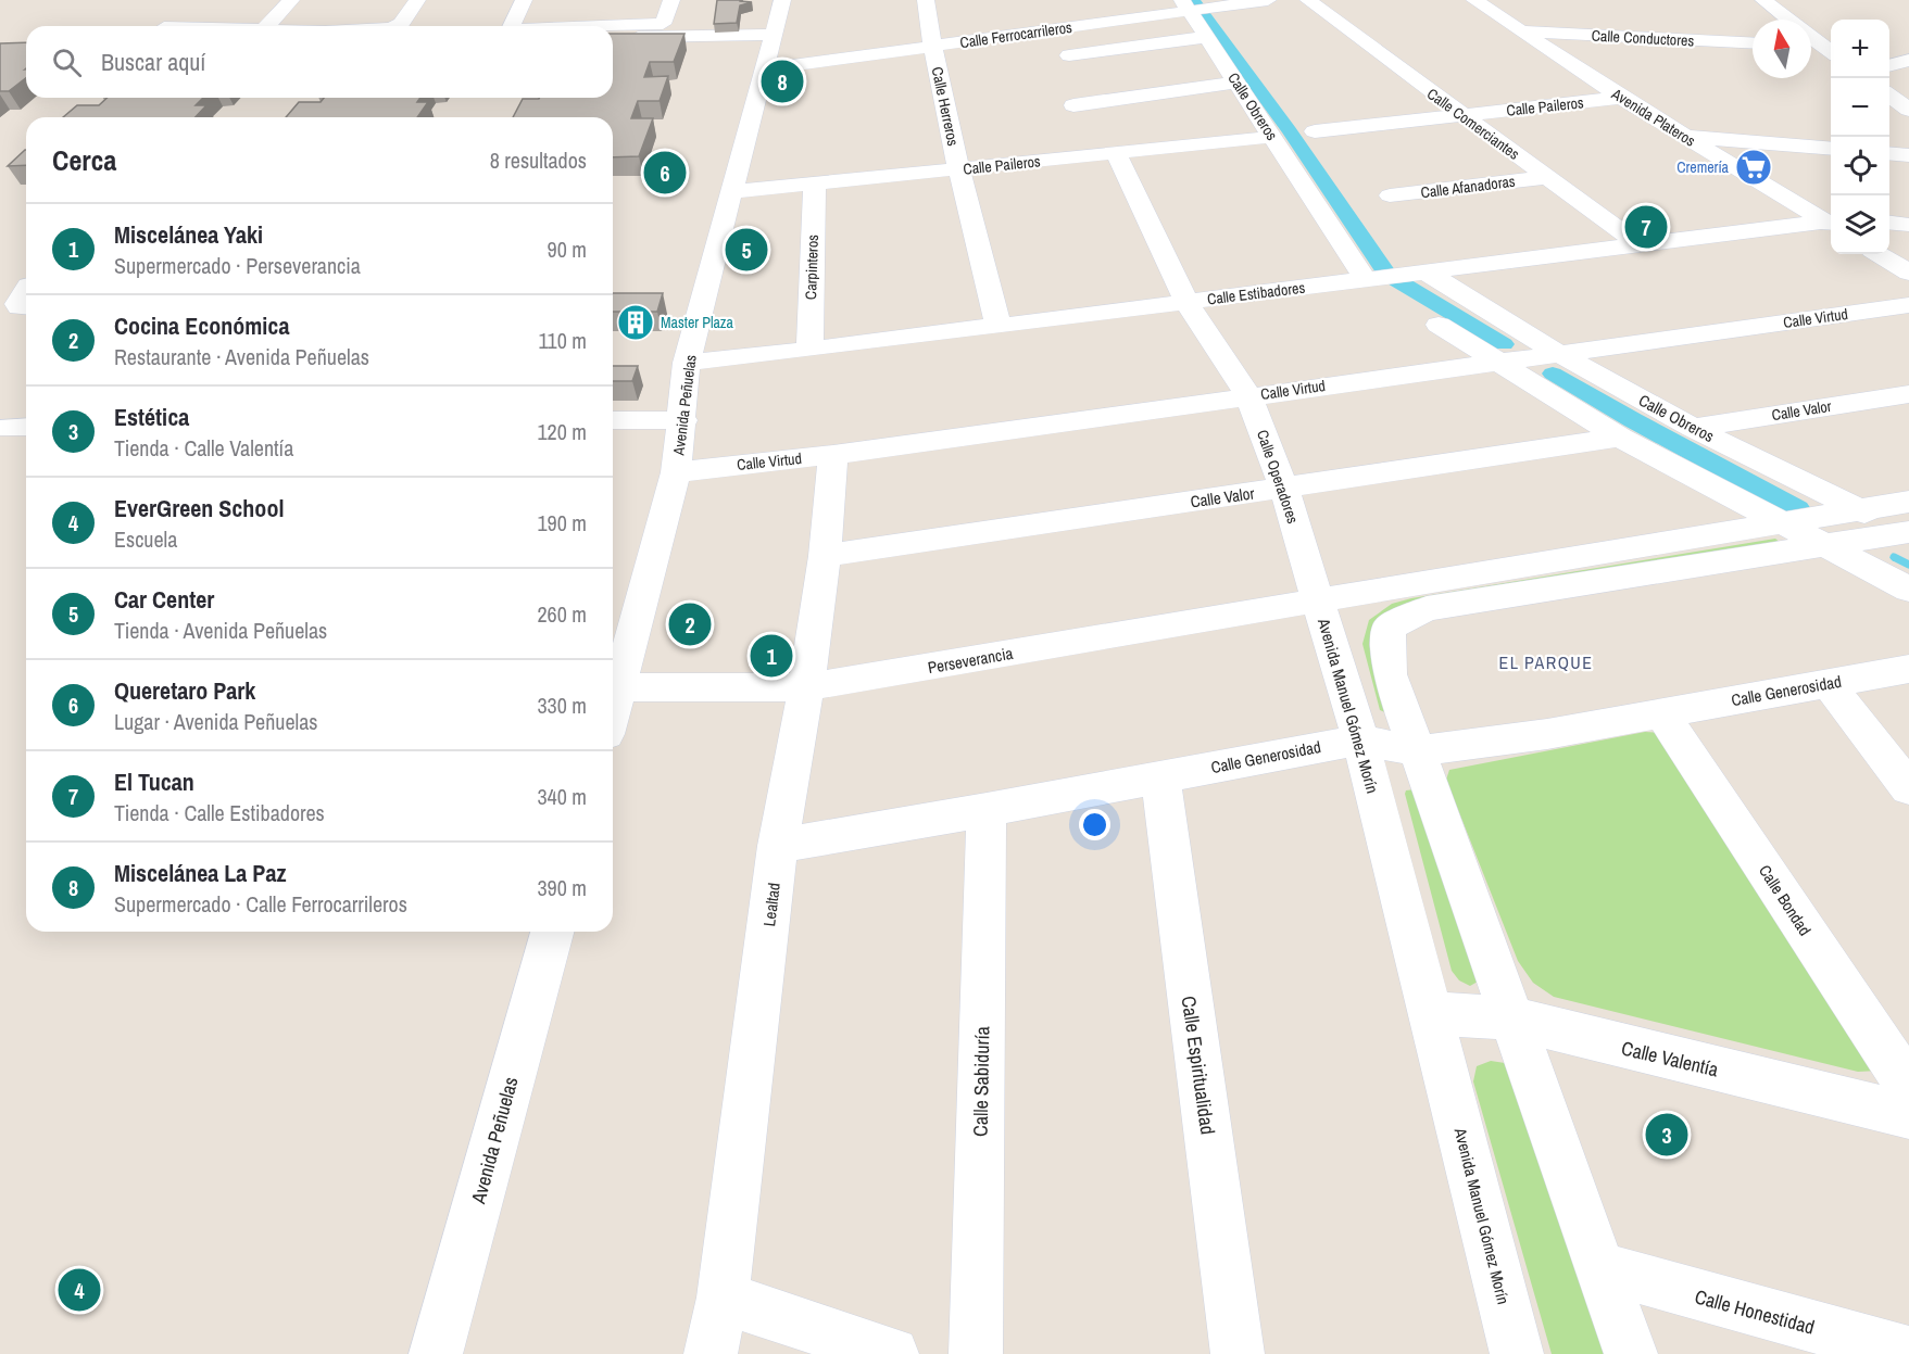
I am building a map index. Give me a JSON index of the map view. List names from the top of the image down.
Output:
{
  "streets": {
    "street": [
      "Calle Ferrocarrileros",
      "Calle Conductores",
      "Calle Herreros",
      "Calle Obreros",
      "Calle Paileros",
      "Avenida Plateros",
      "Calle Comerciantes",
      "Calle Afanadoras",
      "Carpinteros",
      "Calle Estibadores",
      "Calle Virtud",
      "Avenida Peñuelas",
      "Calle Valor",
      "Calle Operadores",
      "Perseverancia",
      "Calle Generosidad",
      "Avenida Manuel Gómez Morín",
      "Calle Bondad",
      "Lealtad",
      "Calle Valentía",
      "Calle Espiritualidad",
      "Calle Sabiduría",
      "Calle Honestidad"
    ]
  },
  "crossings": [
    ["Calle Ferrocarrileros", "Calle Herreros"],
    ["Calle Ferrocarrileros", "Calle Obreros"],
    ["Calle Ferrocarrileros", "Avenida Peñuelas"],
    ["Calle Conductores", "Avenida Plateros"],
    ["Calle Herreros", "Calle Paileros"],
    ["Calle Herreros", "Calle Estibadores"],
    ["Calle Obreros", "Calle Paileros"],
    ["Calle Obreros", "Calle Estibadores"],
    ["Calle Obreros", "Calle Virtud"],
    ["Calle Obreros", "Calle Valor"],
    ["Calle Obreros", "Avenida Manuel Gómez Morín"],
    ["Calle Paileros", "Avenida Plateros"],
    ["Calle Paileros", "Calle Comerciantes"],
    ["Calle Paileros", "Carpinteros"],
    ["Calle Paileros", "Avenida Peñuelas"],
    ["Calle Paileros", "Calle Operadores"],
    ["Avenida Plateros", "Calle Estibadores"],
    ["Calle Comerciantes", "Calle Afanadoras"],
    ["Calle Comerciantes", "Calle Estibadores"],
    ["Carpinteros", "Calle Estibadores"],
    ["Calle Estibadores", "Avenida Peñuelas"],
    ["Calle Estibadores", "Calle Operadores"],
    ["Calle Virtud", "Avenida Peñuelas"],
    ["Calle Virtud", "Calle Operadores"],
    ["Calle Virtud", "Lealtad"],
    ["Avenida Peñuelas", "Perseverancia"],
    ["Calle Valor", "Calle Operadores"],
    ["Calle Valor", "Lealtad"],
    ["Calle Operadores", "Perseverancia"],
    ["Calle Operadores", "Avenida Manuel Gómez Morín"],
    ["Perseverancia", "Avenida Manuel Gómez Morín"],
    ["Perseverancia", "Lealtad"],
    ["Calle Generosidad", "Avenida Manuel Gómez Morín"],
    ["Calle Generosidad", "Calle Bondad"],
    ["Calle Generosidad", "Lealtad"],
    ["Calle Generosidad", "Calle Espiritualidad"],
    ["Calle Generosidad", "Calle Sabiduría"],
    ["Avenida Manuel Gómez Morín", "Calle Valentía"]
  ],
  "districts": ["EL PARQUE"],
  "places": {
    "supermarket": ["Cremería"],
    "building": ["Master Plaza"]
  },
  "north": "top",
  "page": {
    "map_buttons": ["+", "−"],
    "search": "Buscar aquí",
    "pins": [
      "8",
      "6",
      "7",
      "5",
      "2",
      "1",
      "3",
      "4"
    ],
    "heading": ["Cerca", "8 resultados"],
    "list": [
      {
        "mark": "1",
        "name": "Miscelánea Yaki",
        "note": "Supermercado · Perseverancia",
        "value": "90 m"
      },
      {
        "mark": "2",
        "name": "Cocina Económica",
        "note": "Restaurante · Avenida Peñuelas",
        "value": "110 m"
      },
      {
        "mark": "3",
        "name": "Estética",
        "note": "Tienda · Calle Valentía",
        "value": "120 m"
      },
      {
        "mark": "4",
        "name": "EverGreen School",
        "note": "Escuela",
        "value": "190 m"
      },
      {
        "mark": "5",
        "name": "Car Center",
        "note": "Tienda · Avenida Peñuelas",
        "value": "260 m"
      },
      {
        "mark": "6",
        "name": "Queretaro Park",
        "note": "Lugar · Avenida Peñuelas",
        "value": "330 m"
      },
      {
        "mark": "7",
        "name": "El Tucan",
        "note": "Tienda · Calle Estibadores",
        "value": "340 m"
      },
      {
        "mark": "8",
        "name": "Miscelánea La Paz",
        "note": "Supermercado · Calle Ferrocarrileros",
        "value": "390 m"
      }
    ]
  }
}
